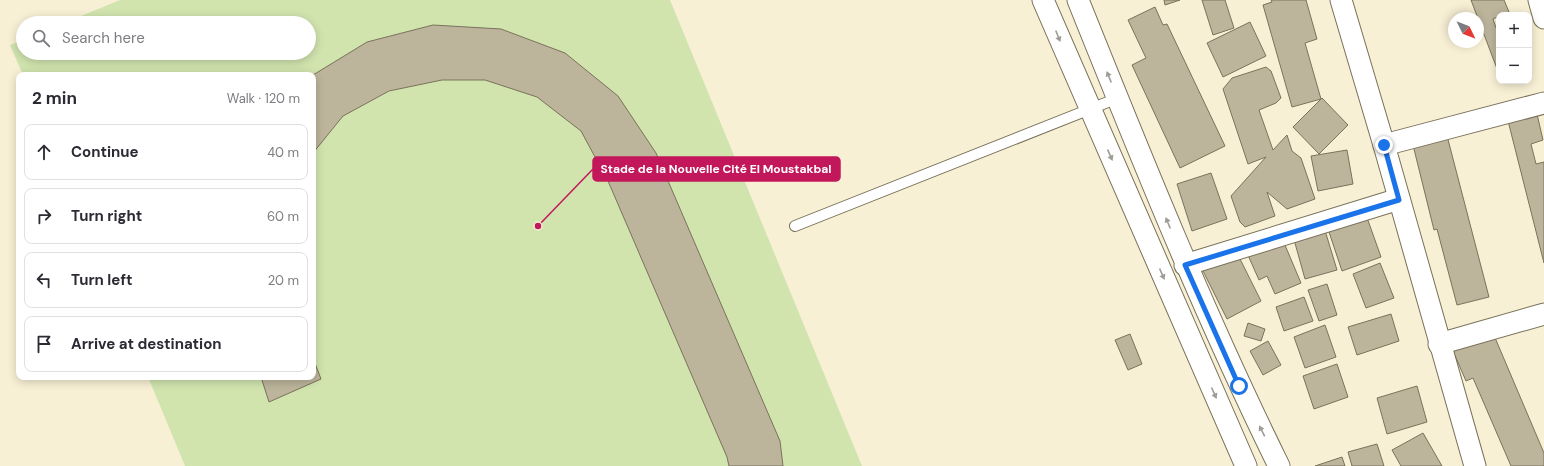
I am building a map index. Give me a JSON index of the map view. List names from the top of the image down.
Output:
{
  "places": ["Stade de la Nouvelle Cité El Moustakbal"],
  "north": "bottom right",
  "page": {
    "map_buttons": ["+", "−"],
    "search": "Search here",
    "heading": ["2 min", "Walk · 120 m"],
    "list": [
      ["Continue", "40 m"],
      ["Turn right", "60 m"],
      ["Turn left", "20 m"],
      "Arrive at destination"
    ]
  }
}
